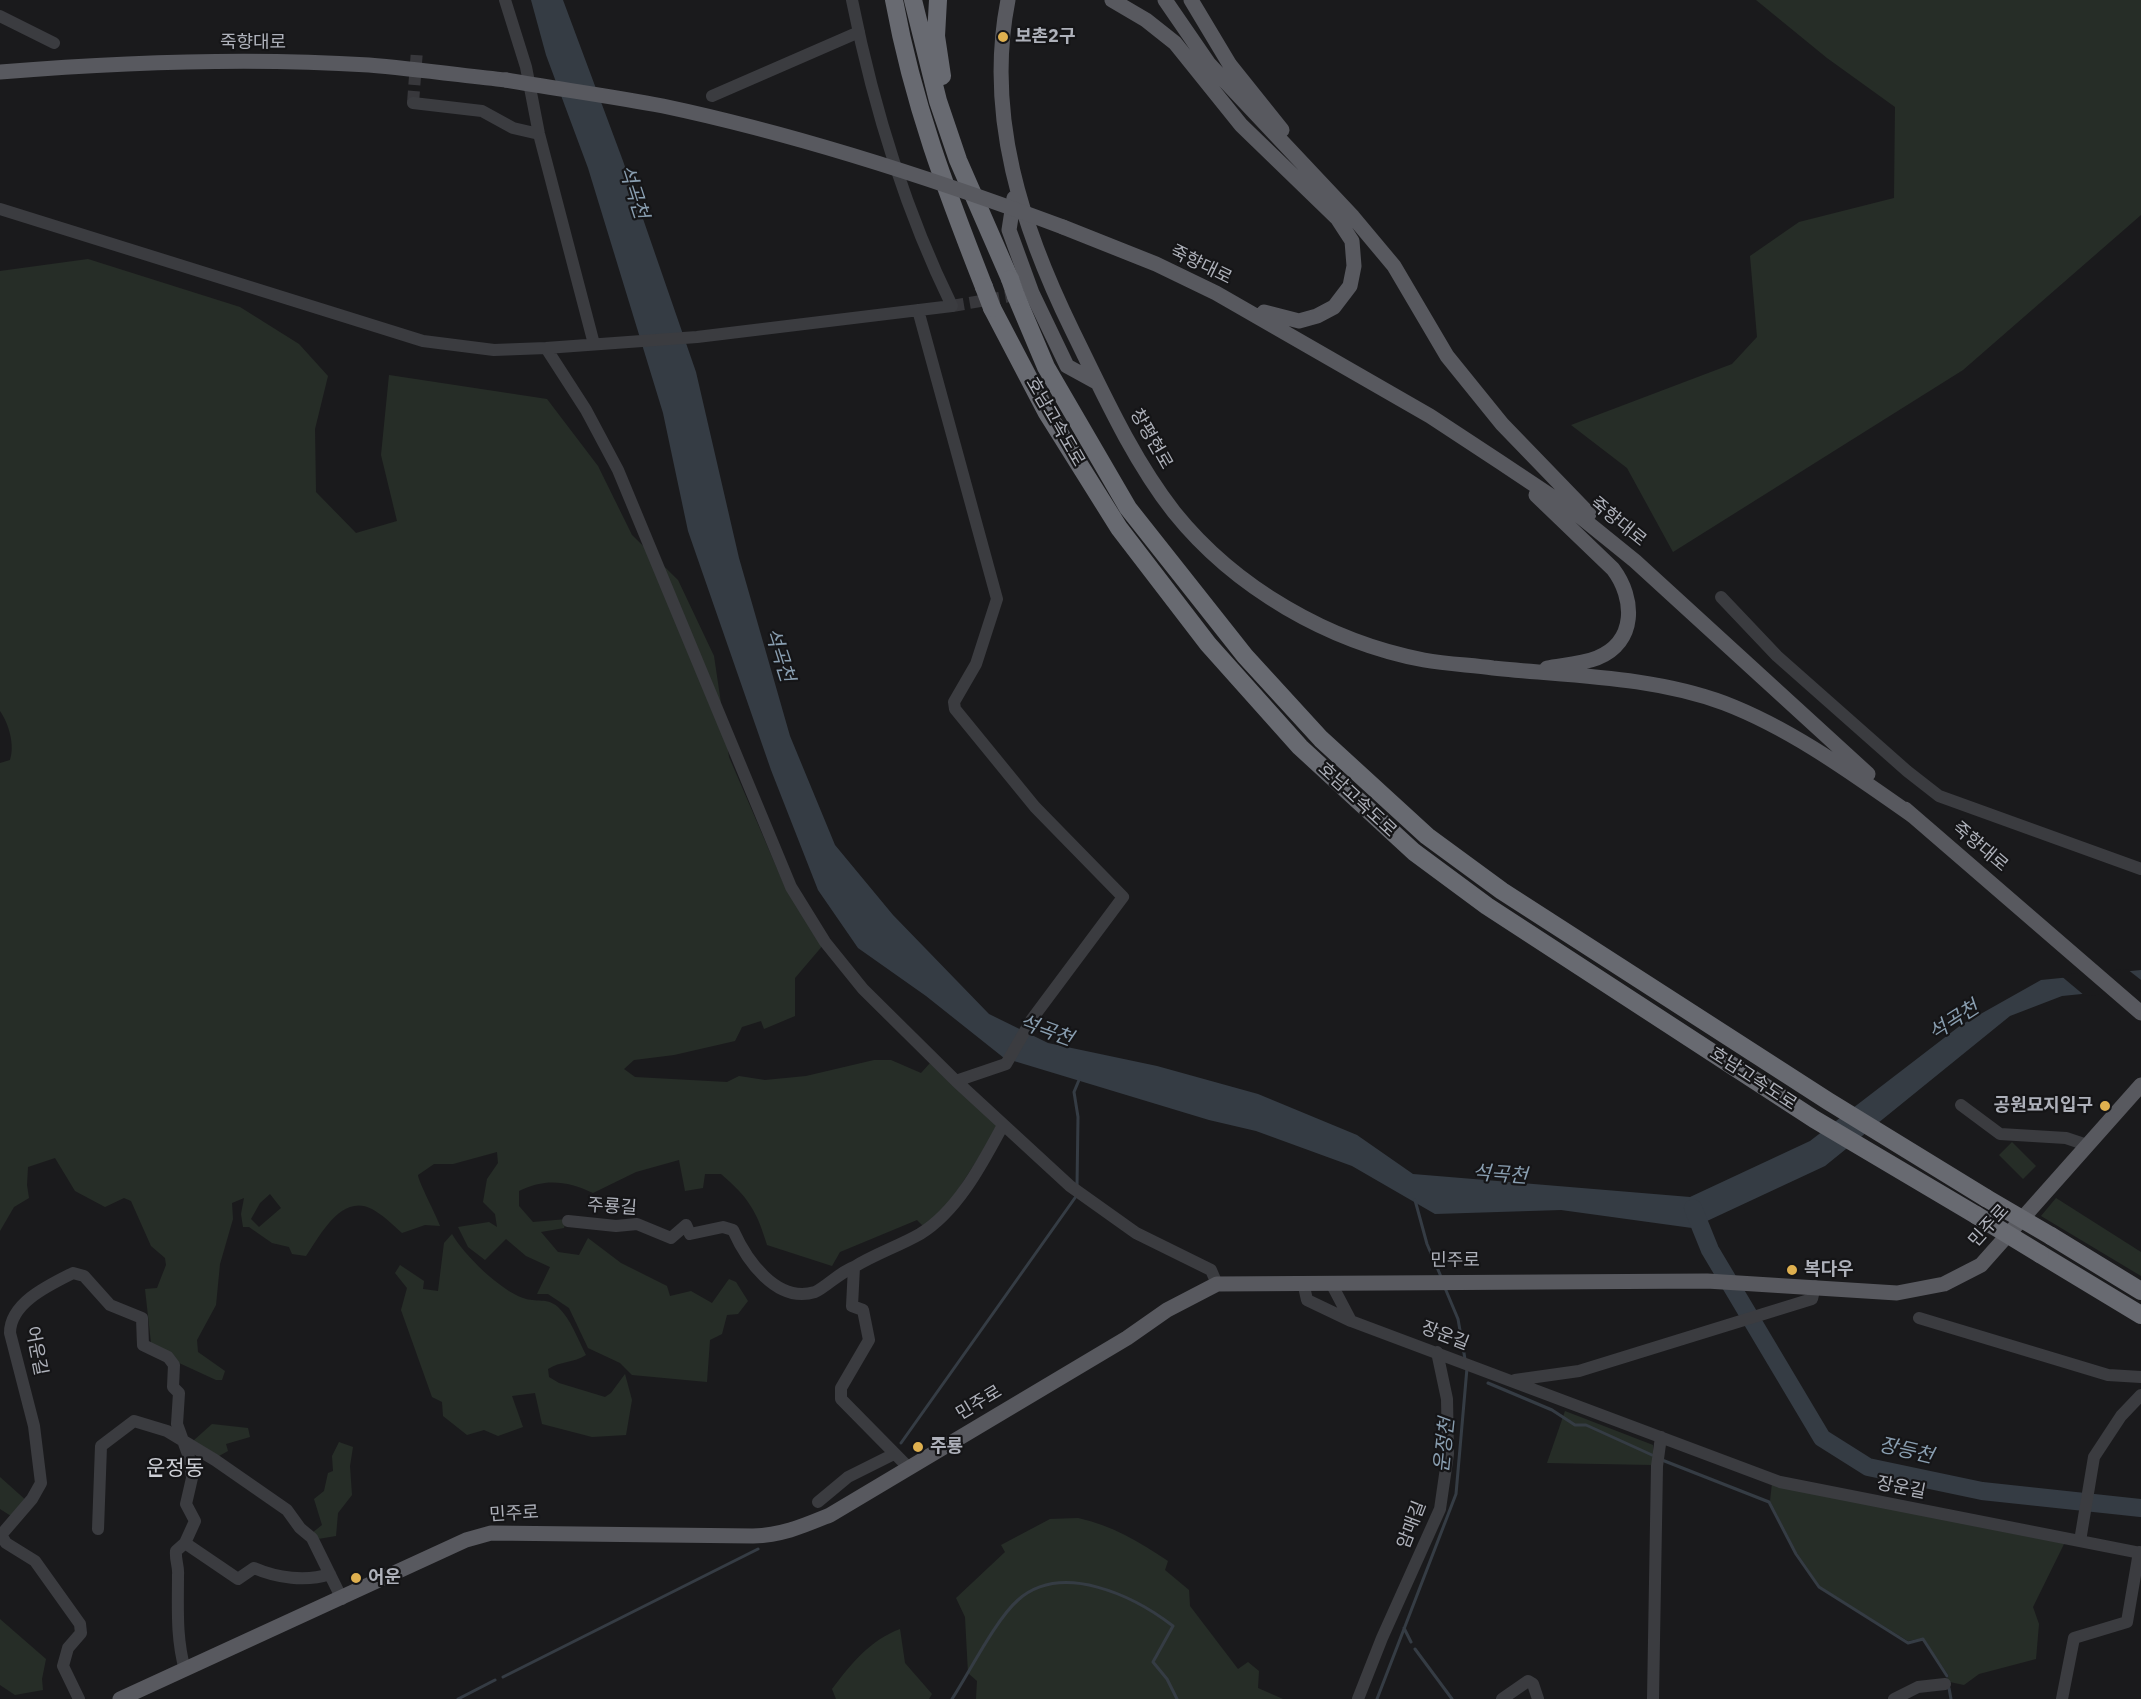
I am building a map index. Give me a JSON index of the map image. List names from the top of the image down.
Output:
{
  "streets": {
    "highway": ["호남고속도로"],
    "main road": ["죽향대로", "창평현로", "민주로"],
    "street": [
      "주룡길",
      "장운길",
      "어운길",
      "암매길"
    ]
  },
  "crossings": [
    ["죽향대로", "창평현로"],
    ["민주로", "장운길"],
    ["장운길", "암매길"]
  ],
  "districts": ["운정동"],
  "water": ["석곡천", "운정천", "장등천"],
  "places": [
    "보촌2구",
    "공원묘지입구",
    "복다우",
    "주룡",
    "어운"
  ]
}
